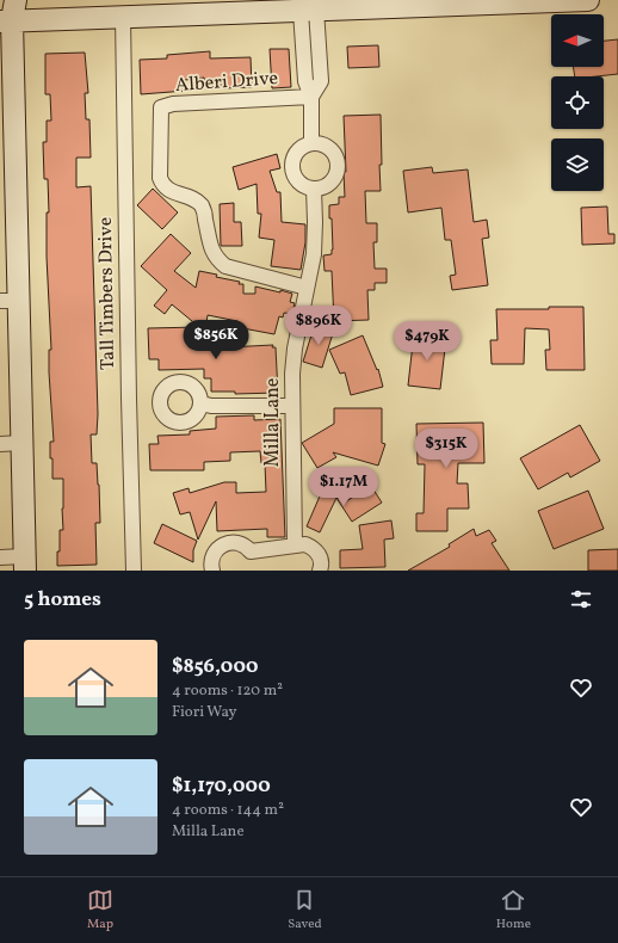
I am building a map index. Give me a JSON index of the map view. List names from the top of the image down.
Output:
{
  "streets": {
    "street": ["Alberi Drive", "Tall Timbers Drive", "Milla Lane"]
  },
  "crossings": [
    ["Alberi Drive", "Milla Lane"]
  ],
  "north": "left",
  "page": {
    "price": [
      "$896K",
      "$856K",
      "$479K",
      "$315K",
      "$1.17M"
    ],
    "heading": "5 homes",
    "list": [
      {
        "name": "$856,000",
        "note": "4 rooms · 120 m² · Fiori Way"
      },
      {
        "name": "$1,170,000",
        "note": "4 rooms · 144 m² · Milla Lane"
      }
    ],
    "tabs": ["Map", "Saved", "Home"]
  }
}
